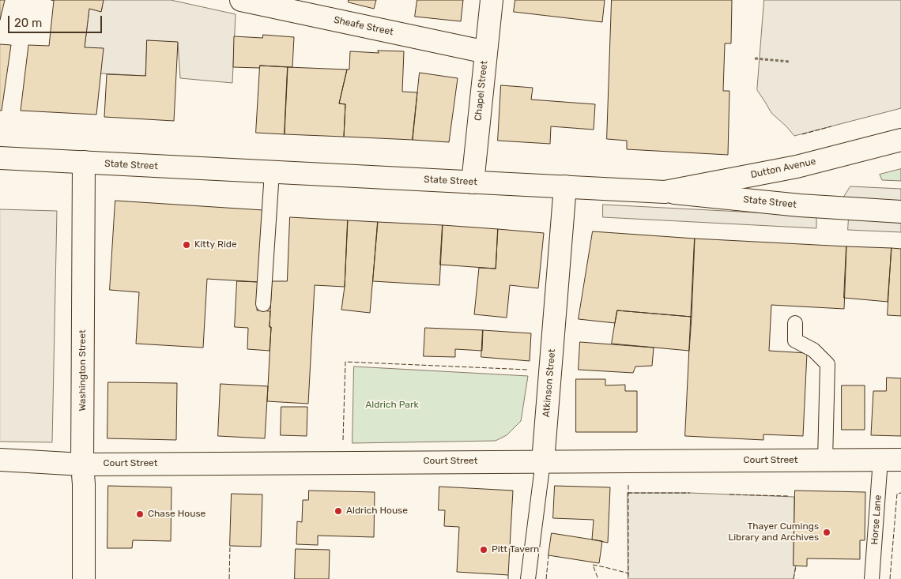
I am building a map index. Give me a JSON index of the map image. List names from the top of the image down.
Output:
{
  "streets": {
    "street": [
      "Sheafe Street",
      "Chapel Street",
      "State Street",
      "Dutton Avenue",
      "Washington Street",
      "Atkinson Street",
      "Court Street"
    ],
    "lane": ["Horse Lane"]
  },
  "crossings": [
    ["Sheafe Street", "Chapel Street"],
    ["Chapel Street", "State Street"],
    ["State Street", "Dutton Avenue"],
    ["State Street", "Washington Street"],
    ["State Street", "Atkinson Street"],
    ["Washington Street", "Court Street"],
    ["Atkinson Street", "Court Street"],
    ["Court Street", "Horse Lane"]
  ],
  "parks": ["Aldrich Park"],
  "places": [
    "Kitty Ride",
    "Aldrich House",
    "Chase House",
    "Thayer Cumings Library and Archives",
    "Pitt Tavern"
  ],
  "scale_bar": "20 m"
}
